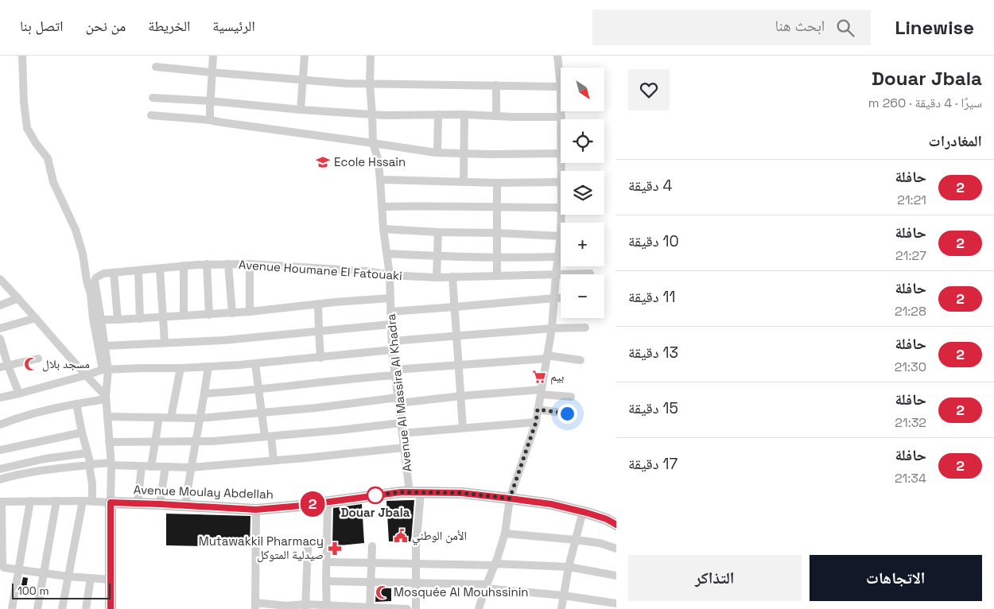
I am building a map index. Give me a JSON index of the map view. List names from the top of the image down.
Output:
{
  "streets": {
    "street": ["Avenue Houmane El Fatouaki", "Avenue Al Massira Al Khadra", "Avenue Moulay Abdellah"]
  },
  "crossings": [
    ["Avenue Houmane El Fatouaki", "Avenue Al Massira Al Khadra"],
    ["Avenue Al Massira Al Khadra", "Avenue Moulay Abdellah"]
  ],
  "places": {
    "school or university": ["Ecole Hssain"],
    "mosque": ["مسجد بلال", "Mosquée Al Mouhssinin"],
    "supermarket": ["بيم"],
    "other": ["Douar Jbala"],
    "public building": ["الأمن الوطني"],
    "pharmacy": ["Mutawakkil Pharmacy صيدلية المتوكل"]
  },
  "lines": ["bus line 2"],
  "scale_bar": "100 m",
  "north": "bottom right",
  "page": {
    "header": "Linewise",
    "search": "ابحث هنا",
    "nav": [
      "الرئيسية",
      "الخريطة",
      "من نحن",
      "اتصل بنا"
    ],
    "heading": [
      ["Douar Jbala", "سيرًا · 4 دقيقة · 260 m"],
      "المغادرات"
    ],
    "on_map": "2",
    "map_buttons": ["+", "−"],
    "list": [
      {
        "mark": "2",
        "name": "حافلة",
        "note": "21:21",
        "value": "4 دقيقة"
      },
      {
        "mark": "2",
        "name": "حافلة",
        "note": "21:27",
        "value": "10 دقيقة"
      },
      {
        "mark": "2",
        "name": "حافلة",
        "note": "21:28",
        "value": "11 دقيقة"
      },
      {
        "mark": "2",
        "name": "حافلة",
        "note": "21:30",
        "value": "13 دقيقة"
      },
      {
        "mark": "2",
        "name": "حافلة",
        "note": "21:32",
        "value": "15 دقيقة"
      },
      {
        "mark": "2",
        "name": "حافلة",
        "note": "21:34",
        "value": "17 دقيقة"
      }
    ],
    "buttons": ["الاتجاهات", "التذاكر"],
    "scale": "100 m"
  }
}
